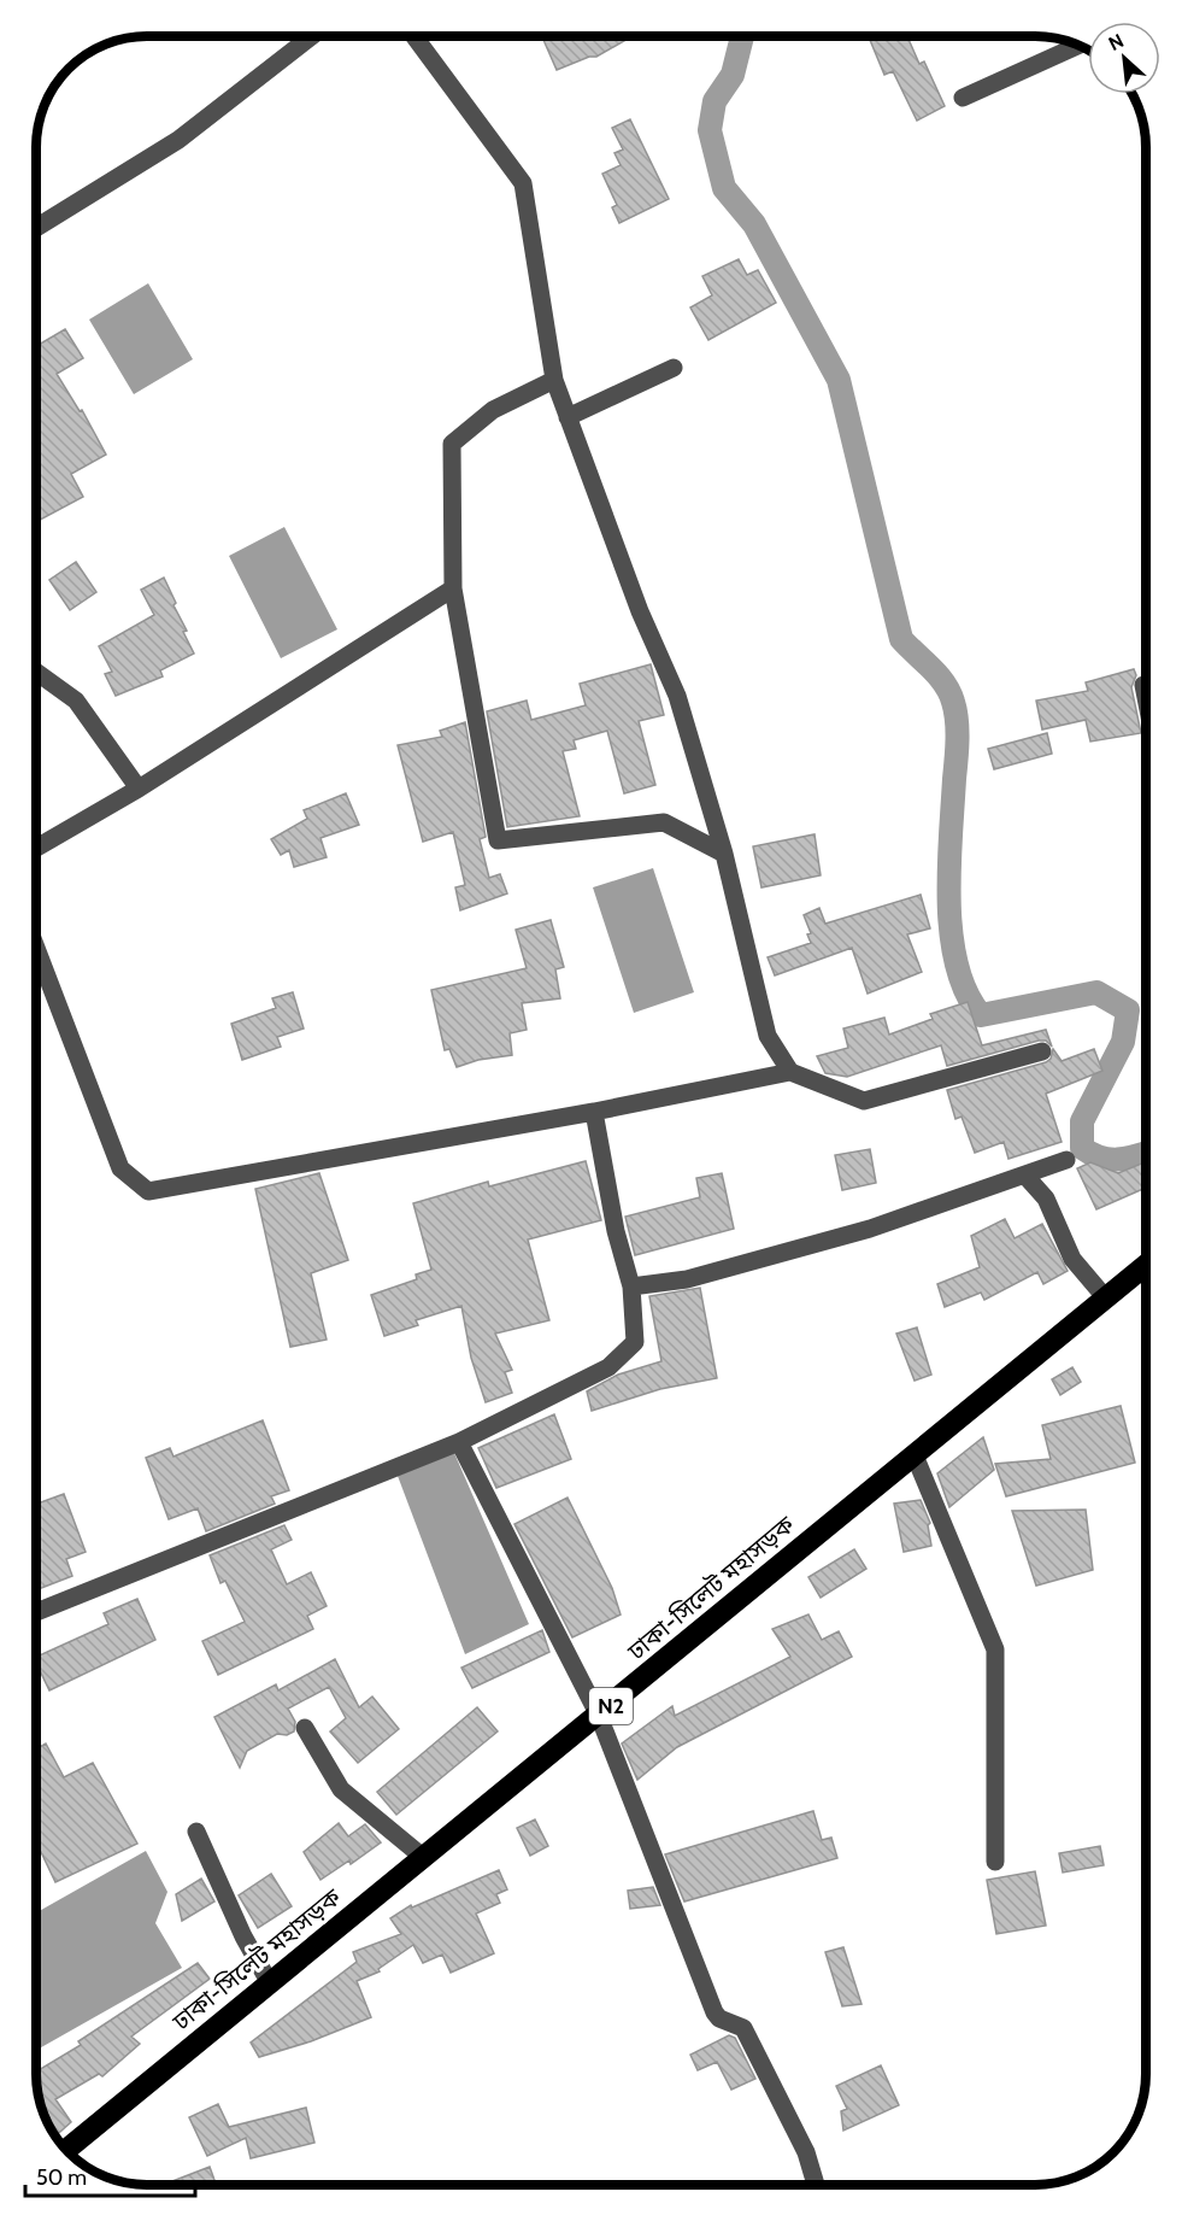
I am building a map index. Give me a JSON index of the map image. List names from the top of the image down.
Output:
{
  "streets": {
    "highway": ["ঢাকা-সিলেট মহাসড়ক", "N2"]
  },
  "scale_bar": "50 m",
  "north": "top left"
}
